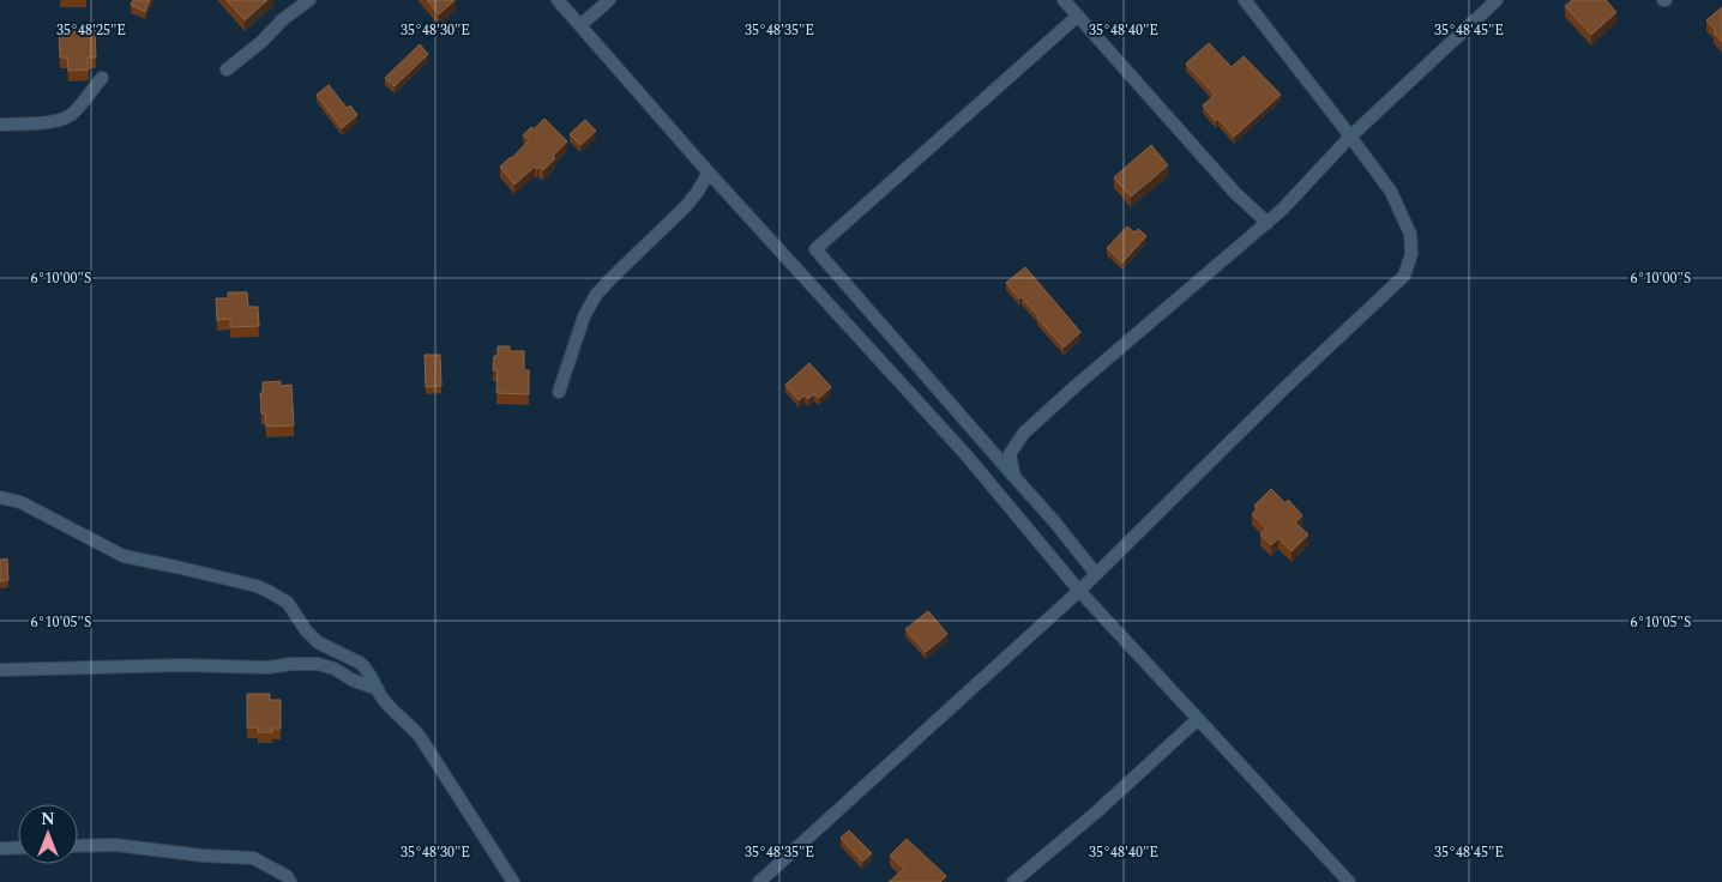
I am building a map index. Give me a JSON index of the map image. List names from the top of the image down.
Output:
{
  "north": "top",
  "coordinates": [
    "35°48'25\"E",
    "35°48'30\"E",
    "35°48'35\"E",
    "35°48'40\"E",
    "35°48'45\"E",
    "6°10'00\"S",
    "6°10'05\"S"
  ]
}
